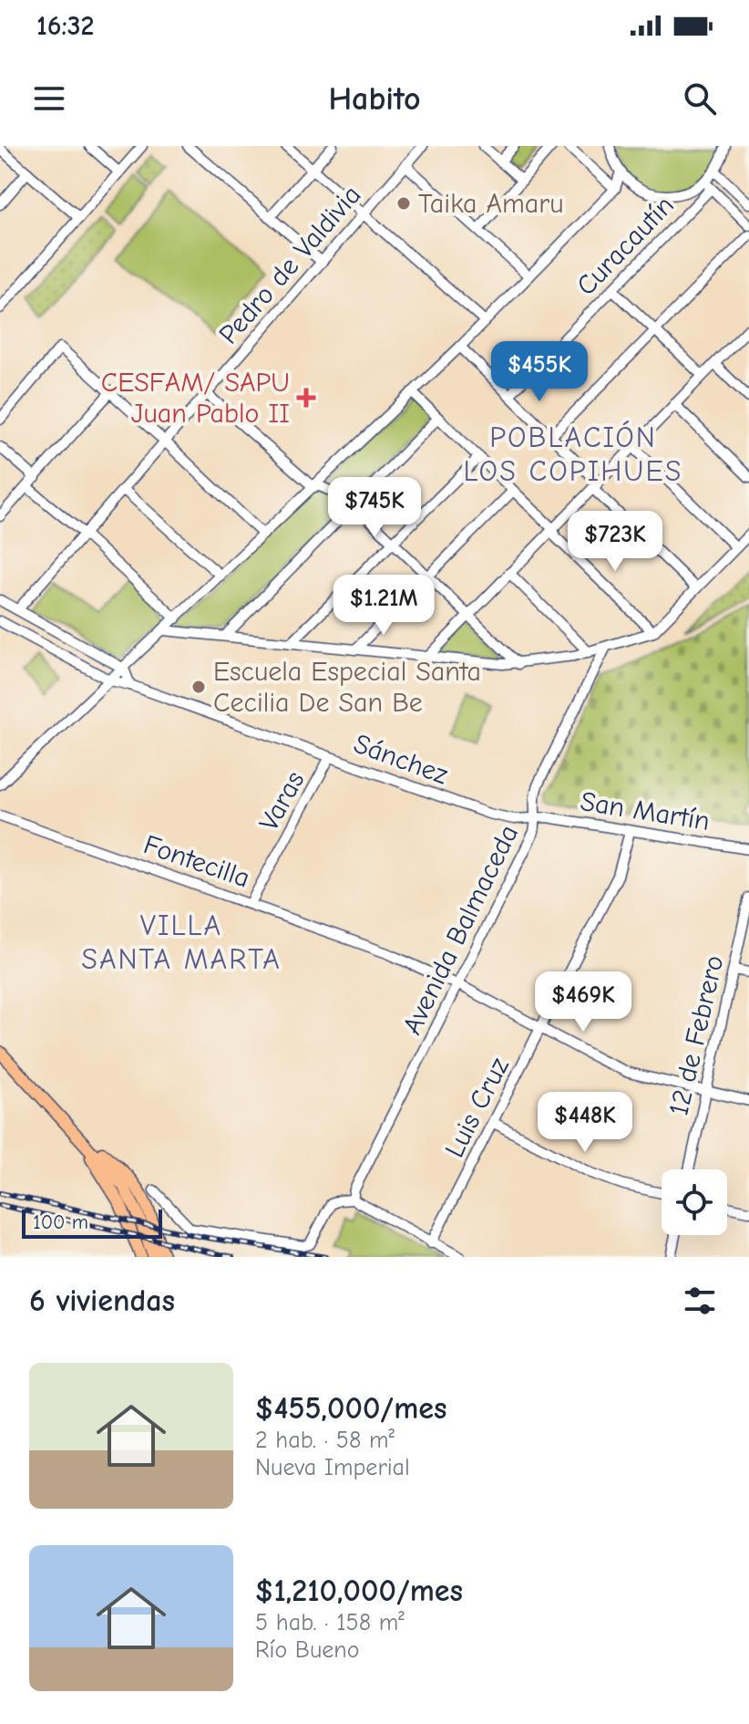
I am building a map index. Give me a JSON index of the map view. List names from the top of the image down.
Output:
{
  "streets": {
    "street": [
      "Curacautín",
      "Pedro de Valdivia",
      "Sánchez",
      "Varas",
      "San Martín",
      "Fontecilla",
      "Avenida Balmaceda",
      "12 de Febrero",
      "Luis Cruz"
    ]
  },
  "crossings": [
    ["Sánchez", "Varas"],
    ["Sánchez", "San Martín"],
    ["Sánchez", "Avenida Balmaceda"],
    ["Varas", "Fontecilla"],
    ["San Martín", "Avenida Balmaceda"],
    ["San Martín", "Luis Cruz"],
    ["Fontecilla", "Avenida Balmaceda"],
    ["Fontecilla", "12 de Febrero"],
    ["Fontecilla", "Luis Cruz"]
  ],
  "districts": ["POBLACIÓN LOS COPIHUES", "VILLA SANTA MARTA"],
  "places": {
    "other": ["Taika Amaru", "Escuela Especial Santa Cecilia De San Be"],
    "health": ["CESFAM/ SAPU Juan Pablo II"]
  },
  "scale_bar": "100 m",
  "page": {
    "status": "16:32",
    "header": "Habito",
    "price": [
      "$455K",
      "$745K",
      "$723K",
      "$1.21M",
      "$469K",
      "$448K"
    ],
    "scale": "100 m",
    "heading": "6 viviendas",
    "list": [
      {
        "name": "$455,000/mes",
        "note": "2 hab. · 58 m² · Nueva Imperial"
      },
      {
        "name": "$1,210,000/mes",
        "note": "5 hab. · 158 m² · Río Bueno"
      }
    ]
  }
}
